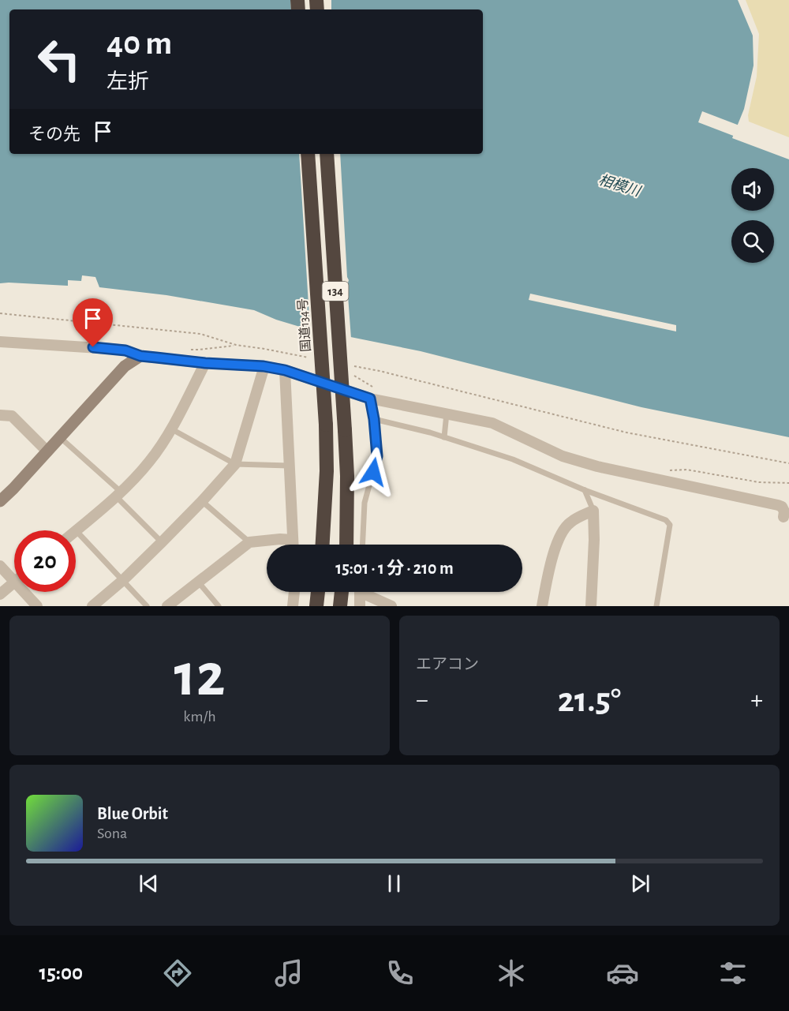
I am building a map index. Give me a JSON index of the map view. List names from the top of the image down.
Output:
{
  "streets": {
    "highway": ["134", "国道134号"]
  },
  "water": ["相模川"],
  "page": {
    "turn": ["40 m", "左折"],
    "then": "その先",
    "limit": "20",
    "trip": "15:01 · 1 分 · 210 m",
    "tile": [
      ["12", "km/h"],
      "エアコン"
    ],
    "heat": ["−", "21.5°", "+"],
    "song": ["Blue Orbit", "Sona"],
    "tabs": "15:00"
  }
}
